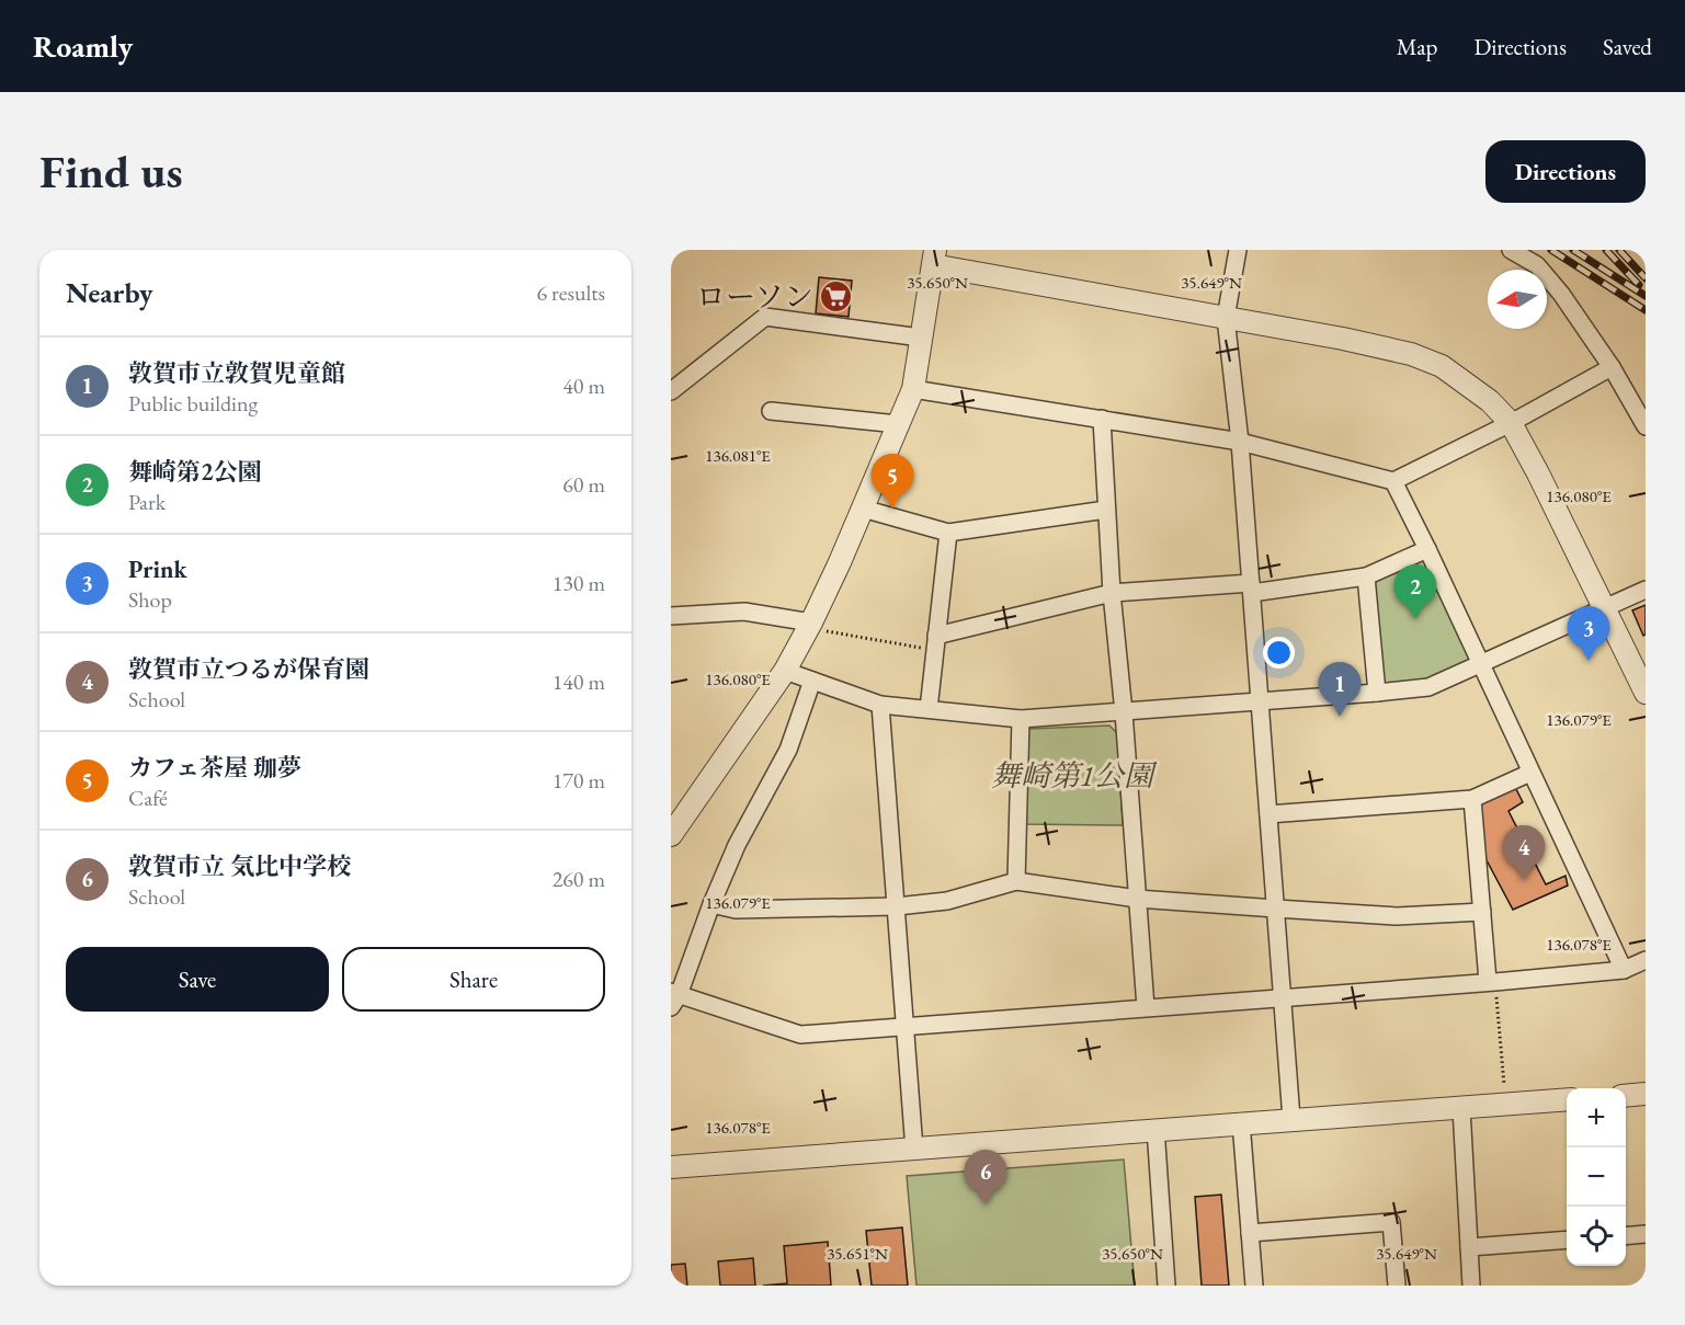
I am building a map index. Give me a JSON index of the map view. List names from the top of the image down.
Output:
{
  "parks": ["舞崎第1公園"],
  "places": {
    "supermarket": ["ローソン"]
  },
  "north": "left",
  "page": {
    "header": "Roamly",
    "nav": ["Map", "Directions", "Saved"],
    "buttons": [
      "Directions",
      ["Save", "Share"]
    ],
    "title": "Find us",
    "heading": ["Nearby", "6 results"],
    "list": [
      {
        "mark": "1",
        "name": "敦賀市立敦賀児童館",
        "note": "Public building",
        "value": "40 m"
      },
      {
        "mark": "2",
        "name": "舞崎第2公園",
        "note": "Park",
        "value": "60 m"
      },
      {
        "mark": "3",
        "name": "Prink",
        "note": "Shop",
        "value": "130 m"
      },
      {
        "mark": "4",
        "name": "敦賀市立つるが保育園",
        "note": "School",
        "value": "140 m"
      },
      {
        "mark": "5",
        "name": "カフェ茶屋 珈夢",
        "note": "Café",
        "value": "170 m"
      },
      {
        "mark": "6",
        "name": "敦賀市立 気比中学校",
        "note": "School",
        "value": "260 m"
      }
    ],
    "pins": [
      "5",
      "2",
      "3",
      "1",
      "4",
      "6"
    ],
    "map_buttons": ["+", "−"]
  },
  "coordinates": [
    "35.650°N",
    "35.649°N",
    "136.081°E",
    "136.080°E",
    "136.079°E",
    "136.078°E",
    "35.651°N"
  ]
}
